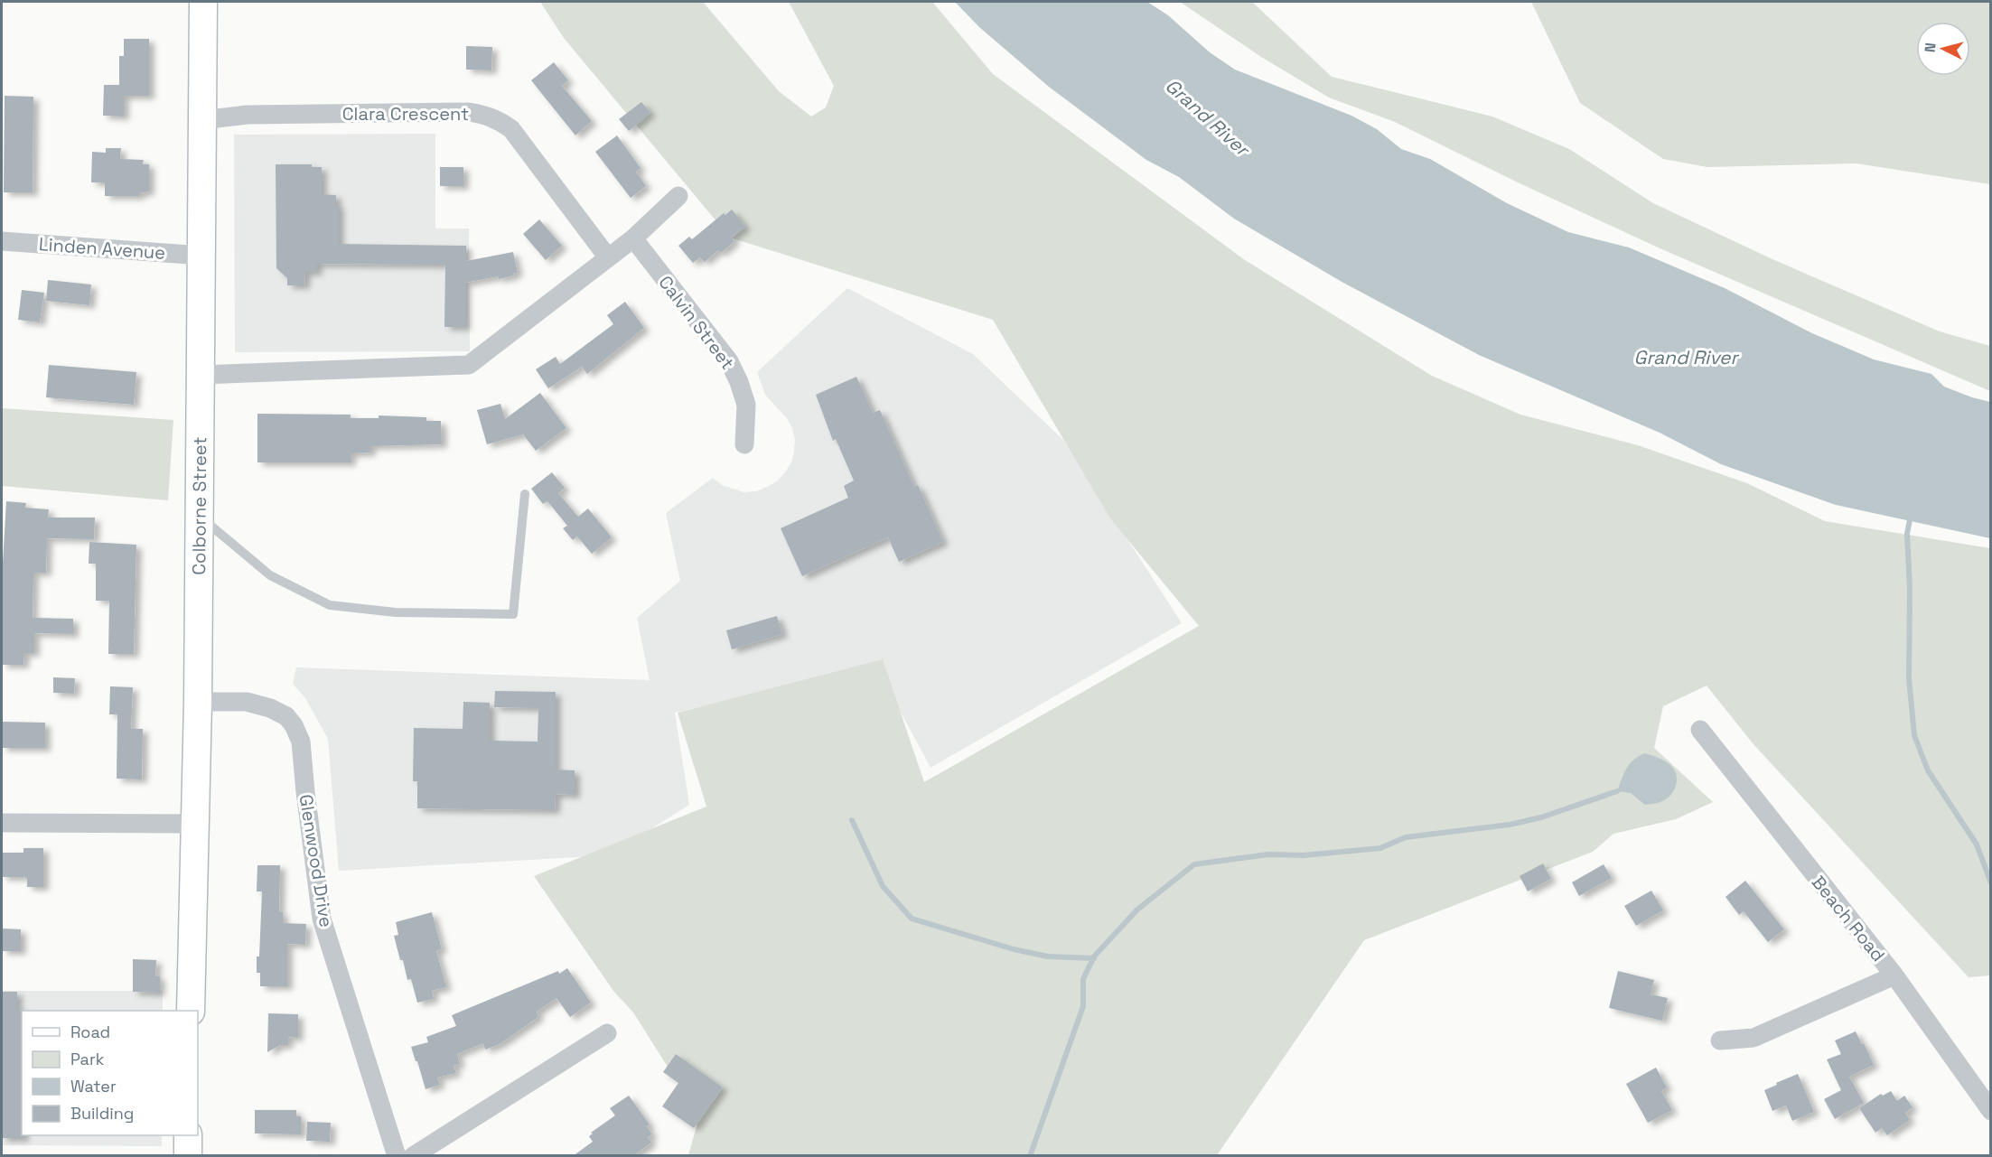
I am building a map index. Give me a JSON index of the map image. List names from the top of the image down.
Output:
{
  "streets": {
    "main road": ["Colborne Street"],
    "street": [
      "Clara Crescent",
      "Linden Avenue",
      "Calvin Street",
      "Glenwood Drive",
      "Beach Road"
    ]
  },
  "crossings": [
    ["Clara Crescent", "Colborne Street"],
    ["Linden Avenue", "Colborne Street"],
    ["Colborne Street", "Glenwood Drive"]
  ],
  "water": ["Grand River"],
  "legend": [
    "Road",
    "Park",
    "Water",
    "Building"
  ],
  "north": "left"
}
